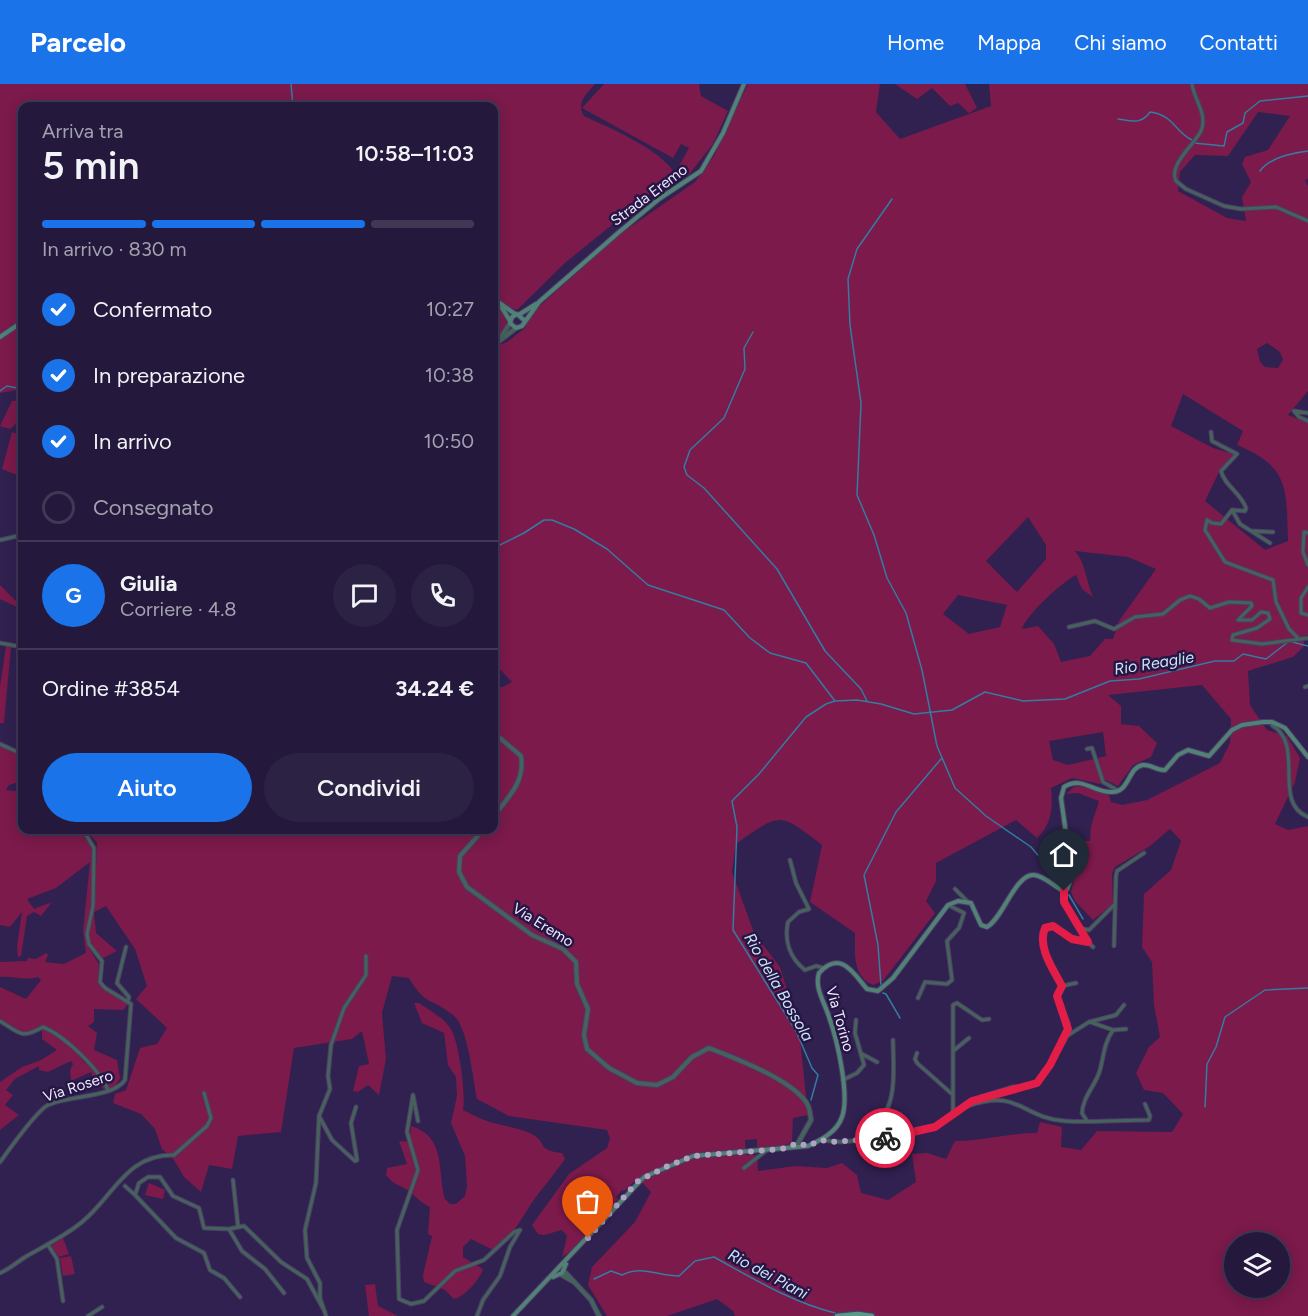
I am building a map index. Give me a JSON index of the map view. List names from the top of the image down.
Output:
{
  "streets": {
    "main road": ["Strada Eremo", "Via Torino"],
    "street": ["Via Eremo", "Via Rosero"]
  },
  "water": ["Rio Reaglie", "Rio della Bossola", "Rio dei Piani"],
  "page": {
    "header": "Parcelo",
    "nav": [
      "Home",
      "Mappa",
      "Chi siamo",
      "Contatti"
    ],
    "heading": ["5 min", "Arriva tra", "10:58–11:03"],
    "panel": [
      "Giulia",
      "Corriere · 4.8",
      "Ordine #3854",
      "34.24 €"
    ],
    "bar": "In arrivo · 830 m",
    "list": [
      ["Confermato", "10:27"],
      ["In preparazione", "10:38"],
      ["In arrivo", "10:50"],
      "Consegnato"
    ],
    "round": "G",
    "buttons": ["Aiuto", "Condividi"]
  }
}
